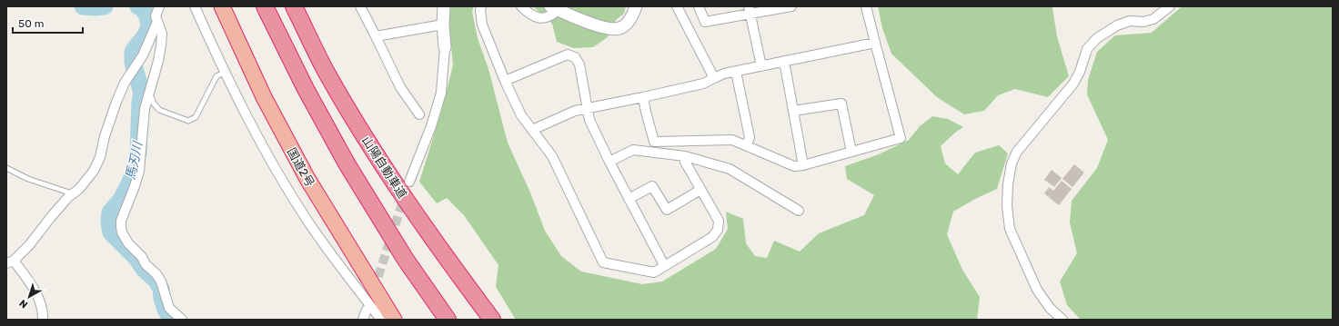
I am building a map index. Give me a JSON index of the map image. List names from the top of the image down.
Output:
{
  "streets": {
    "highway": ["国道2号", "山陽自動車道"]
  },
  "water": ["馬刃川"],
  "scale_bar": "50 m",
  "north": "bottom left"
}
